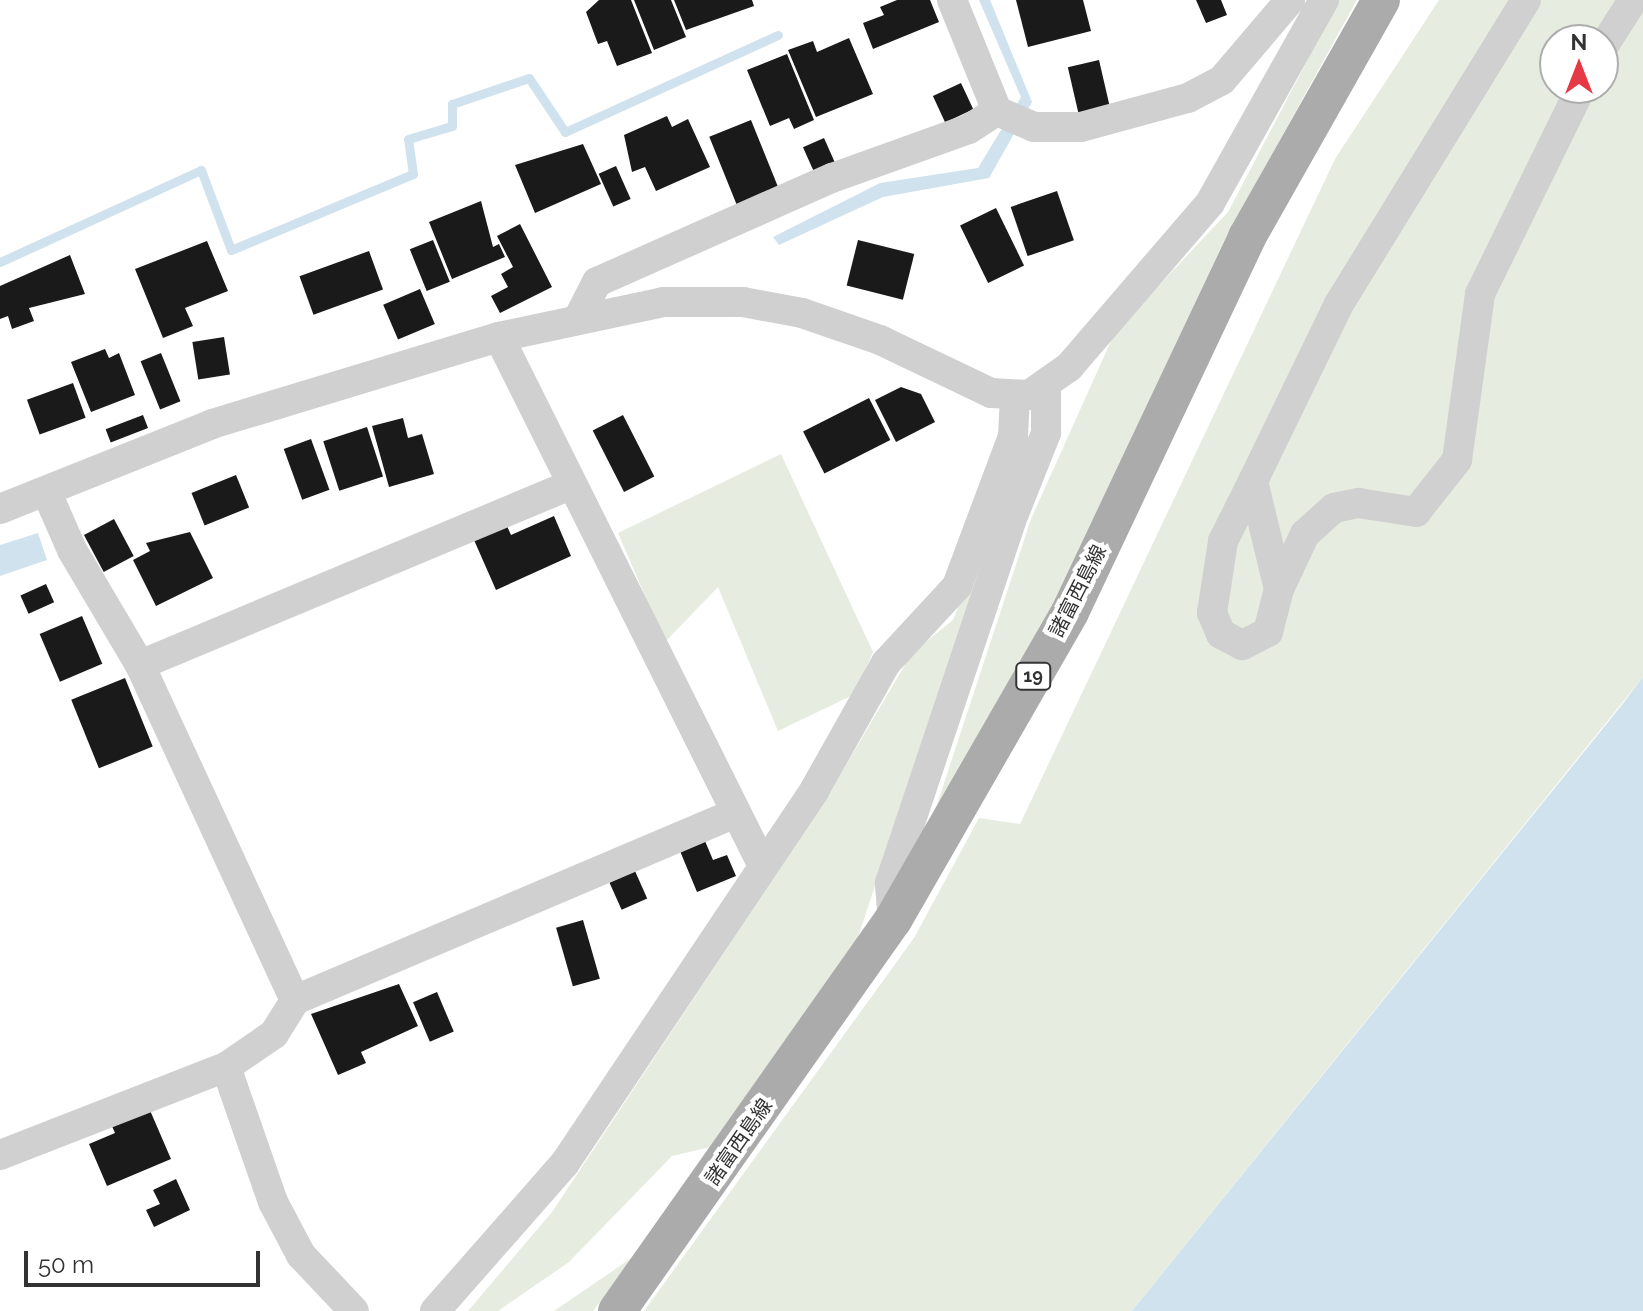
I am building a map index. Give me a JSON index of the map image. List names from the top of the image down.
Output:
{
  "streets": {
    "main road": ["諸富西島線", "19"]
  },
  "scale_bar": "50 m",
  "north": "top"
}
